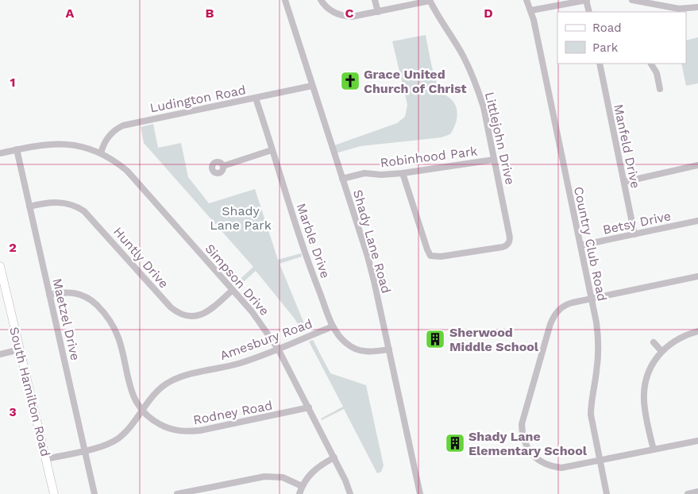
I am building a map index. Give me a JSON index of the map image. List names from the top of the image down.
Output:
{
  "streets": {
    "main road": ["South Hamilton Road"],
    "street": [
      "Ludington Road",
      "Littlejohn Drive",
      "Manfeld Drive",
      "Robinhood Park",
      "Betsy Drive",
      "Marble Drive",
      "Shady Lane Road",
      "Country Club Road",
      "Huntly Drive",
      "Simpson Drive",
      "Maetzel Drive",
      "Amesbury Road",
      "Rodney Road"
    ]
  },
  "crossings": [
    ["Ludington Road", "Marble Drive"],
    ["Ludington Road", "Shady Lane Road"],
    ["Ludington Road", "Simpson Drive"],
    ["Littlejohn Drive", "Robinhood Park"],
    ["Manfeld Drive", "Betsy Drive"],
    ["Robinhood Park", "Shady Lane Road"],
    ["Betsy Drive", "Country Club Road"],
    ["Marble Drive", "Shady Lane Road"],
    ["Marble Drive", "Amesbury Road"],
    ["Huntly Drive", "Simpson Drive"],
    ["Huntly Drive", "Maetzel Drive"],
    ["Simpson Drive", "Maetzel Drive"],
    ["Simpson Drive", "Amesbury Road"],
    ["Simpson Drive", "Rodney Road"],
    ["Maetzel Drive", "Amesbury Road"],
    ["Amesbury Road", "South Hamilton Road"],
    ["Amesbury Road", "Rodney Road"]
  ],
  "parks": ["Shady Lane Park"],
  "places": {
    "church": ["Grace United Church of Christ"],
    "building": ["Sherwood Middle School", "Shady Lane Elementary School"]
  },
  "legend": ["Road", "Park"],
  "grid": {
    "columns": [
      "A",
      "B",
      "C",
      "D"
    ],
    "rows": ["1", "2", "3"]
  }
}
